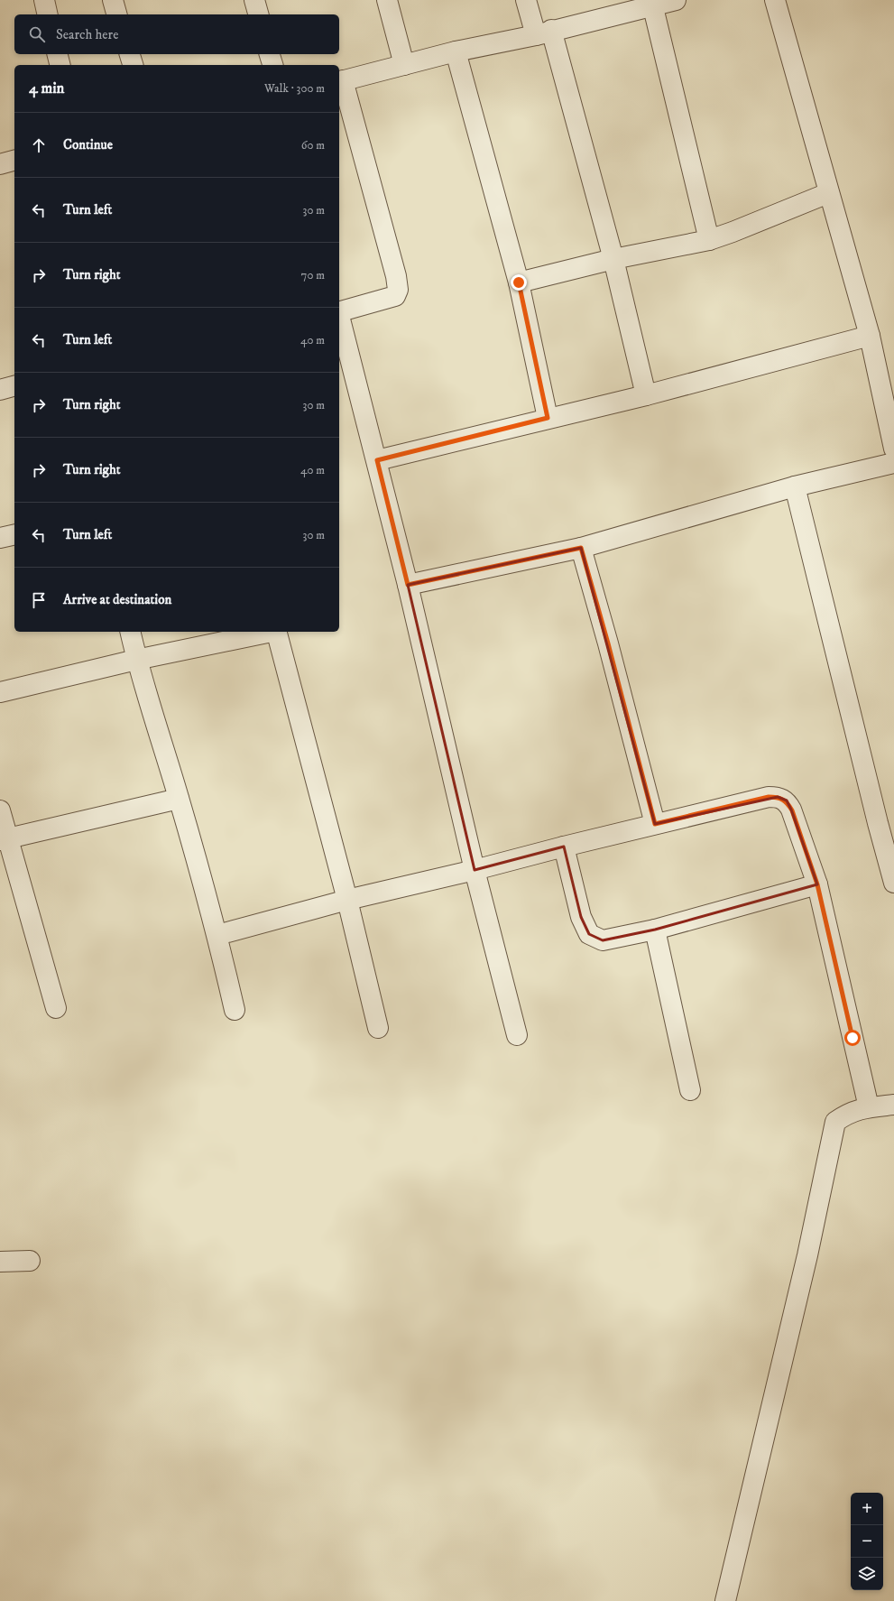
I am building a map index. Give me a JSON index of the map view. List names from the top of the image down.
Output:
{
  "page": {
    "search": "Search here",
    "heading": ["4 min", "Walk · 300 m"],
    "list": [
      ["Continue", "60 m"],
      ["Turn left", "30 m"],
      ["Turn right", "70 m"],
      ["Turn left", "40 m"],
      ["Turn right", "30 m"],
      ["Turn right", "40 m"],
      ["Turn left", "30 m"],
      "Arrive at destination"
    ],
    "map_buttons": ["+", "−"]
  }
}
